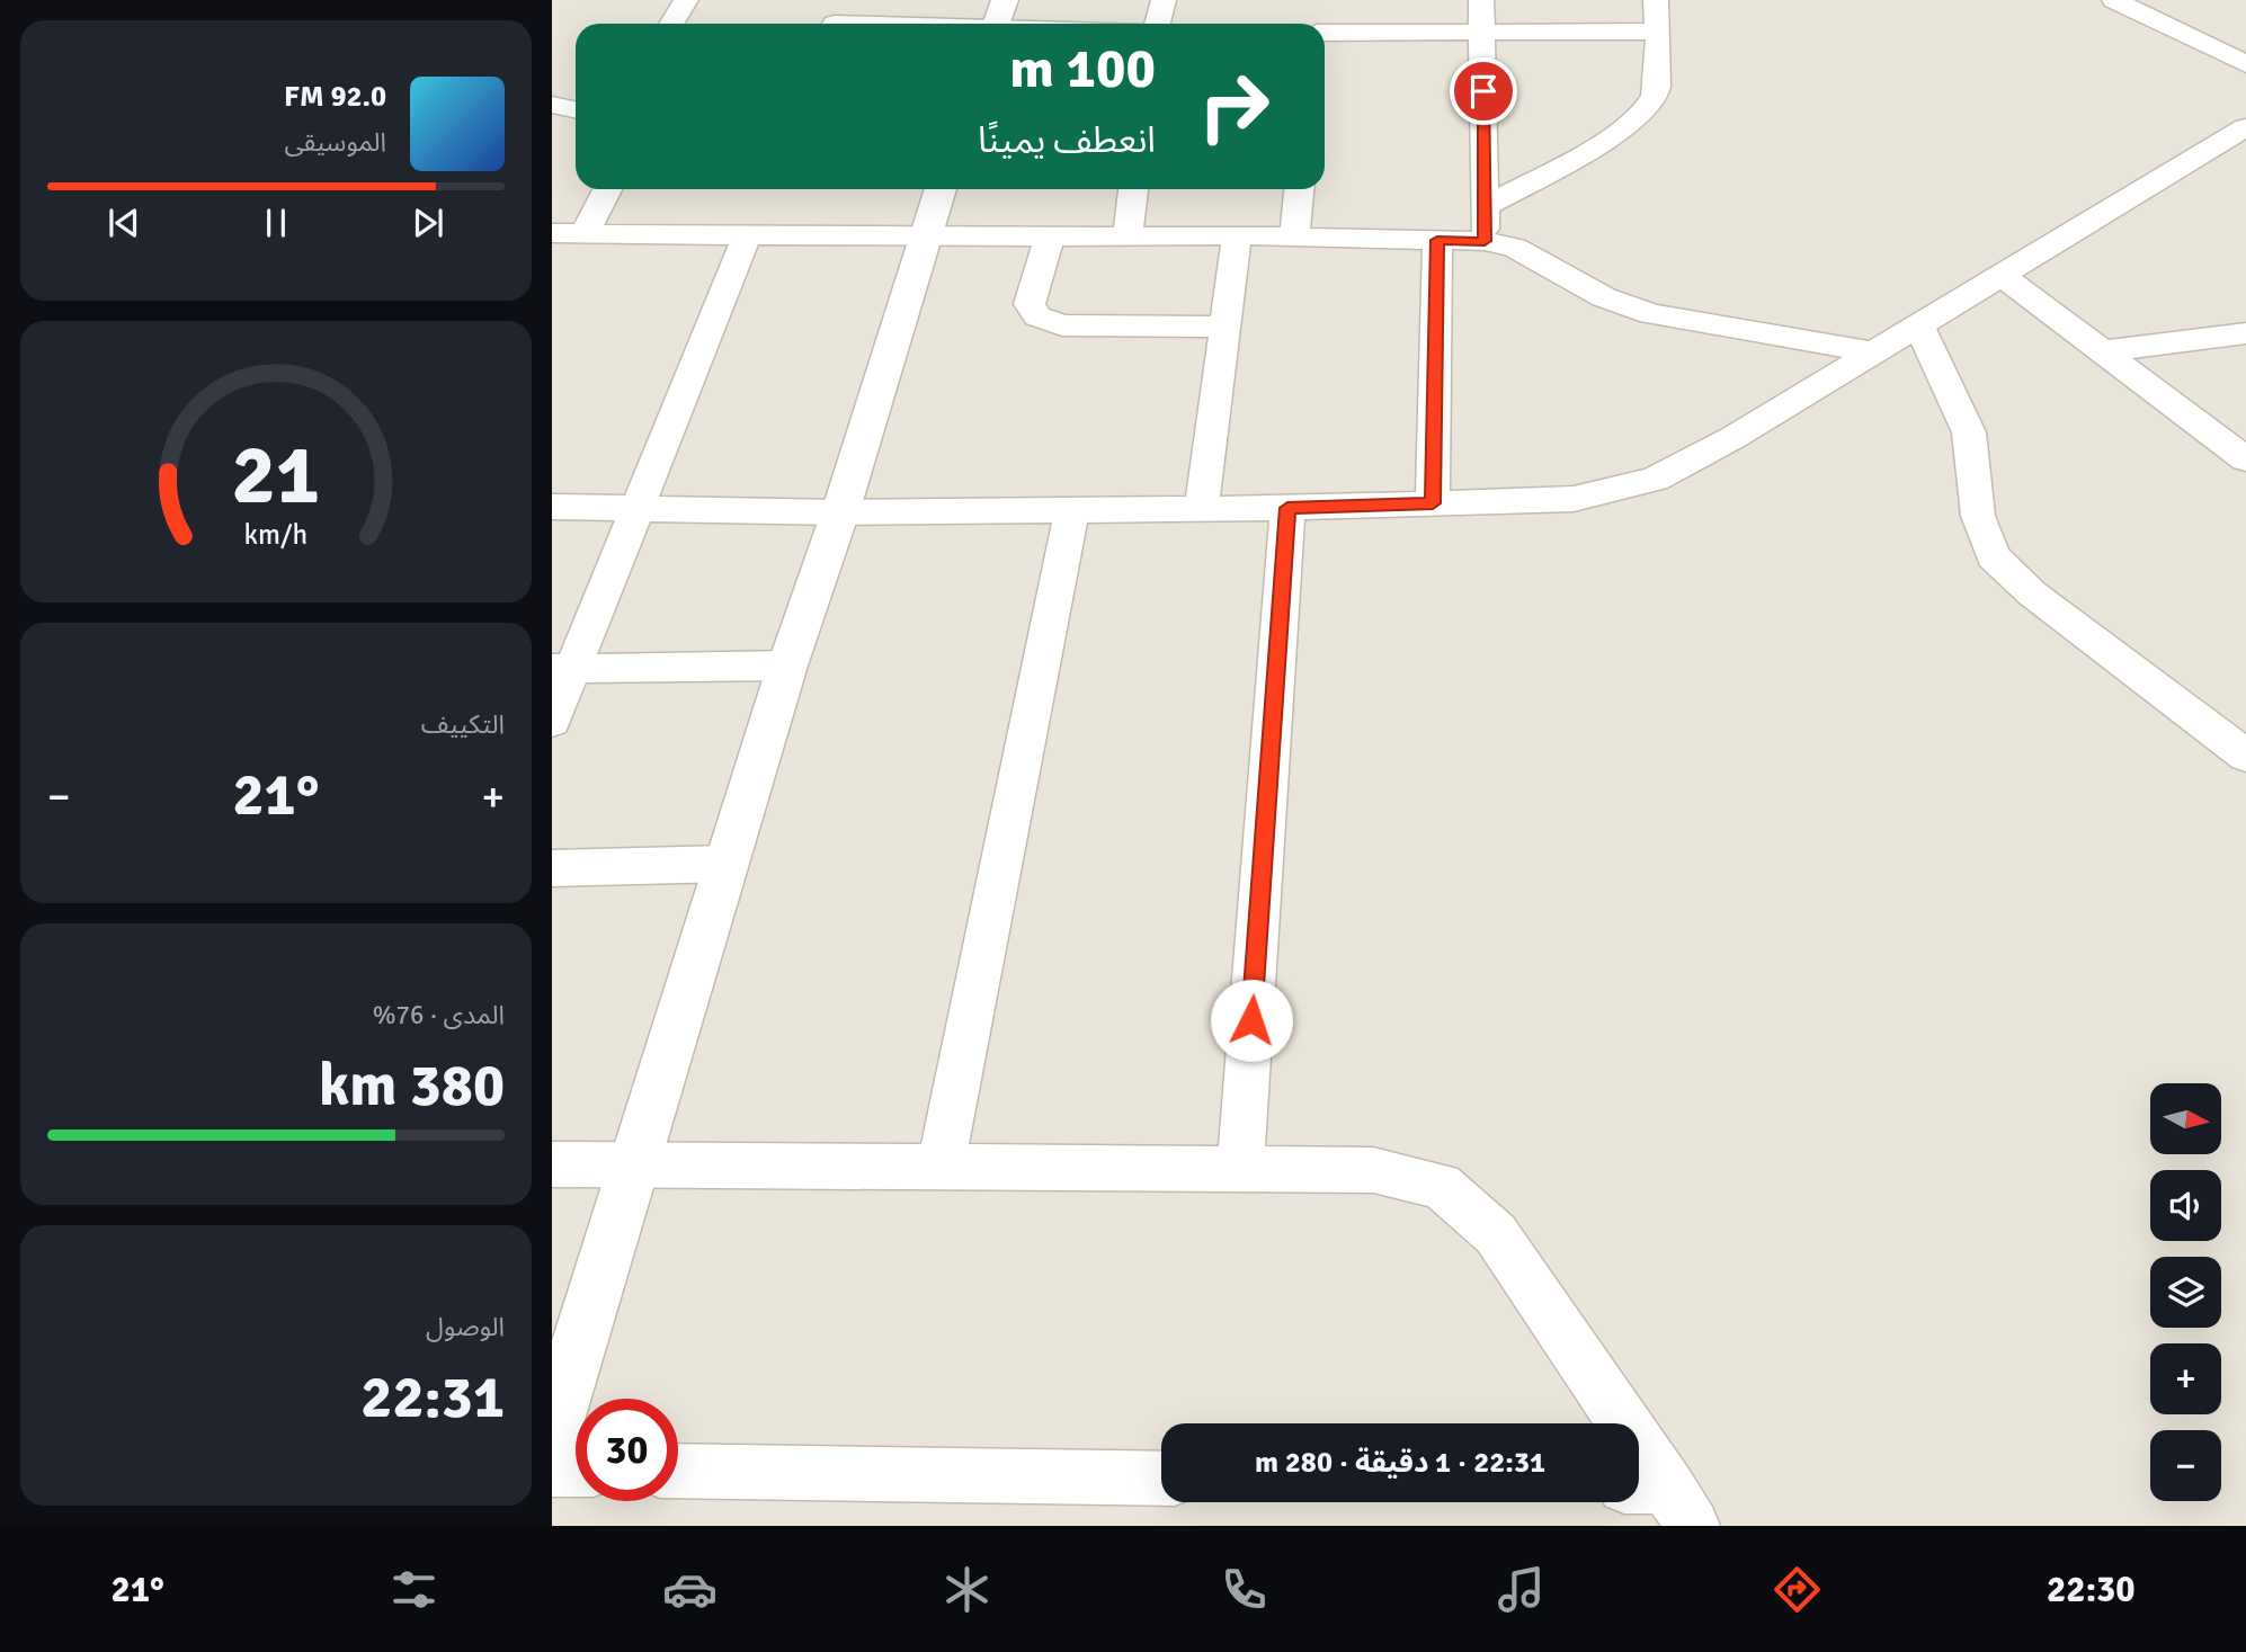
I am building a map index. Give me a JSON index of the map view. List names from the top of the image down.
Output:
{
  "north": "right",
  "page": {
    "turn": ["100 m", "انعطف يمينًا"],
    "song": ["92.0 FM", "الموسيقى"],
    "tile": [
      "التكييف",
      ["المدى · 76%", "380 km"],
      ["الوصول", "22:31"]
    ],
    "heat": ["−", "21°", "+"],
    "map_buttons": ["+", "−"],
    "limit": "30",
    "trip": "22:31 · 1 دقيقة · 280 m",
    "tabs": ["22:30", "21°"],
    "gauge": ["21", "km/h"]
  }
}
